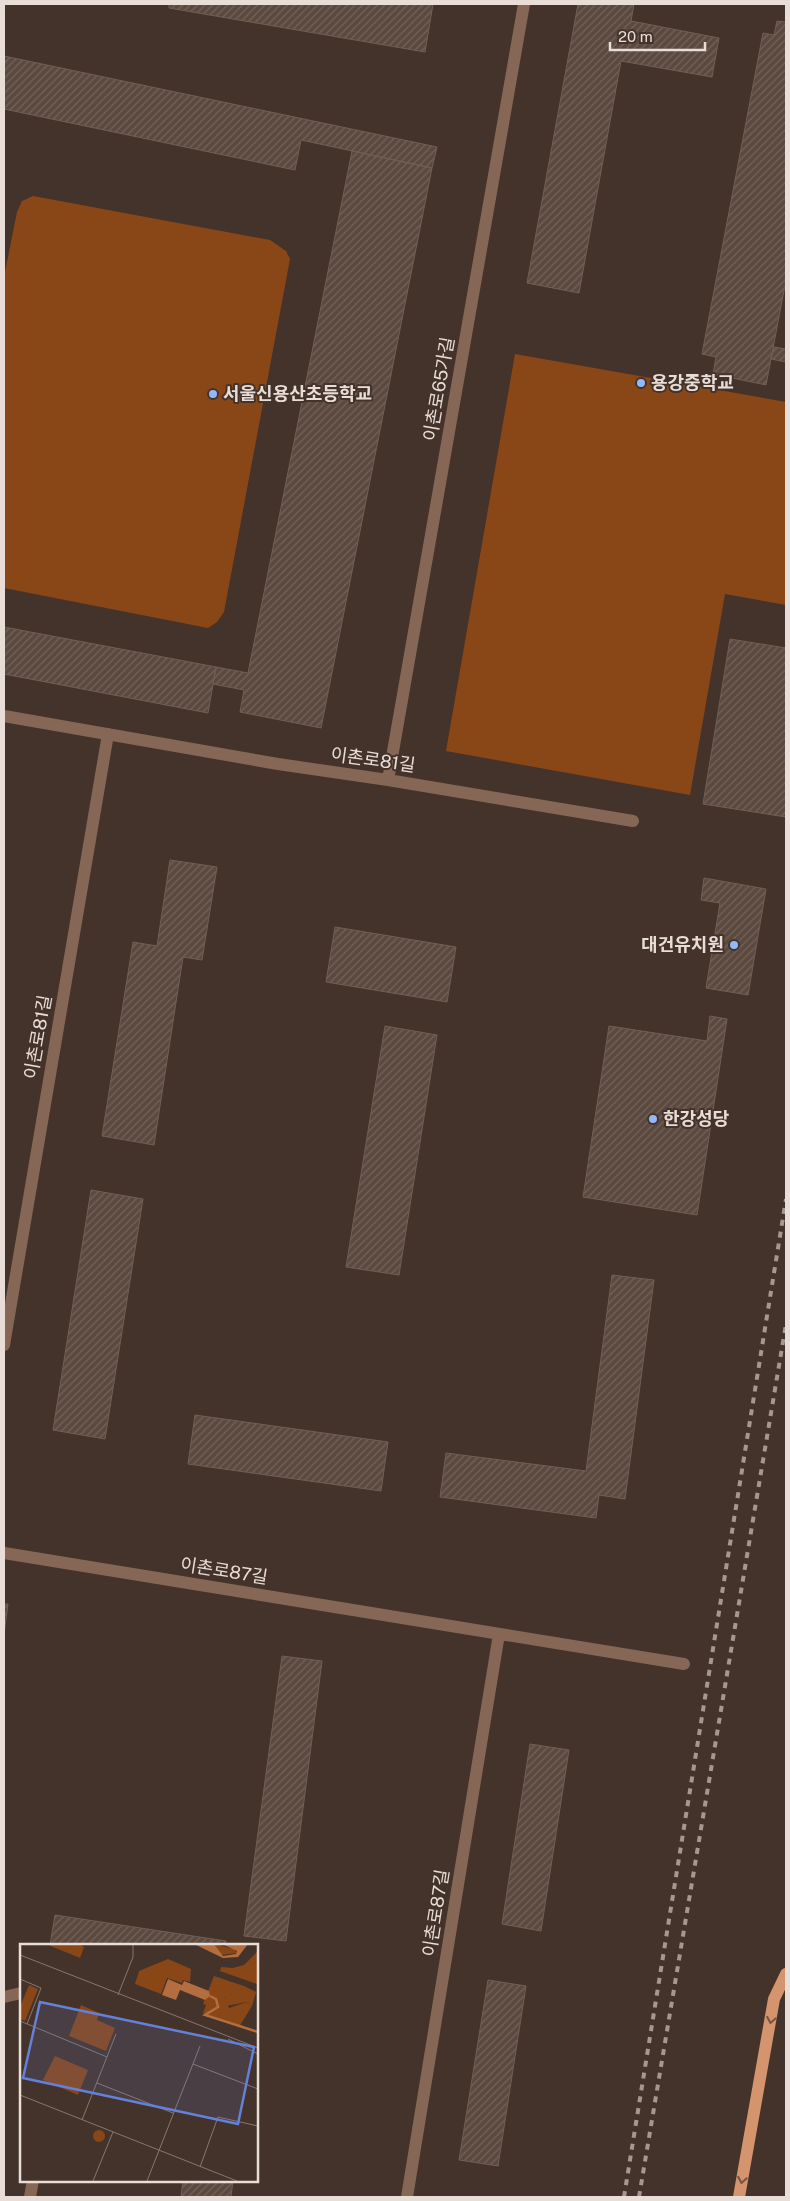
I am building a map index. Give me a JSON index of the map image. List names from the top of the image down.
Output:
{
  "streets": {
    "street": ["이촌로65가길", "이촌로81길", "이촌로87길"]
  },
  "crossings": [
    ["이촌로65가길", "이촌로81길"]
  ],
  "places": [
    "용강중학교",
    "서울신용산초등학교",
    "대건유치원",
    "한강성당"
  ],
  "scale_bar": "20 m"
}
